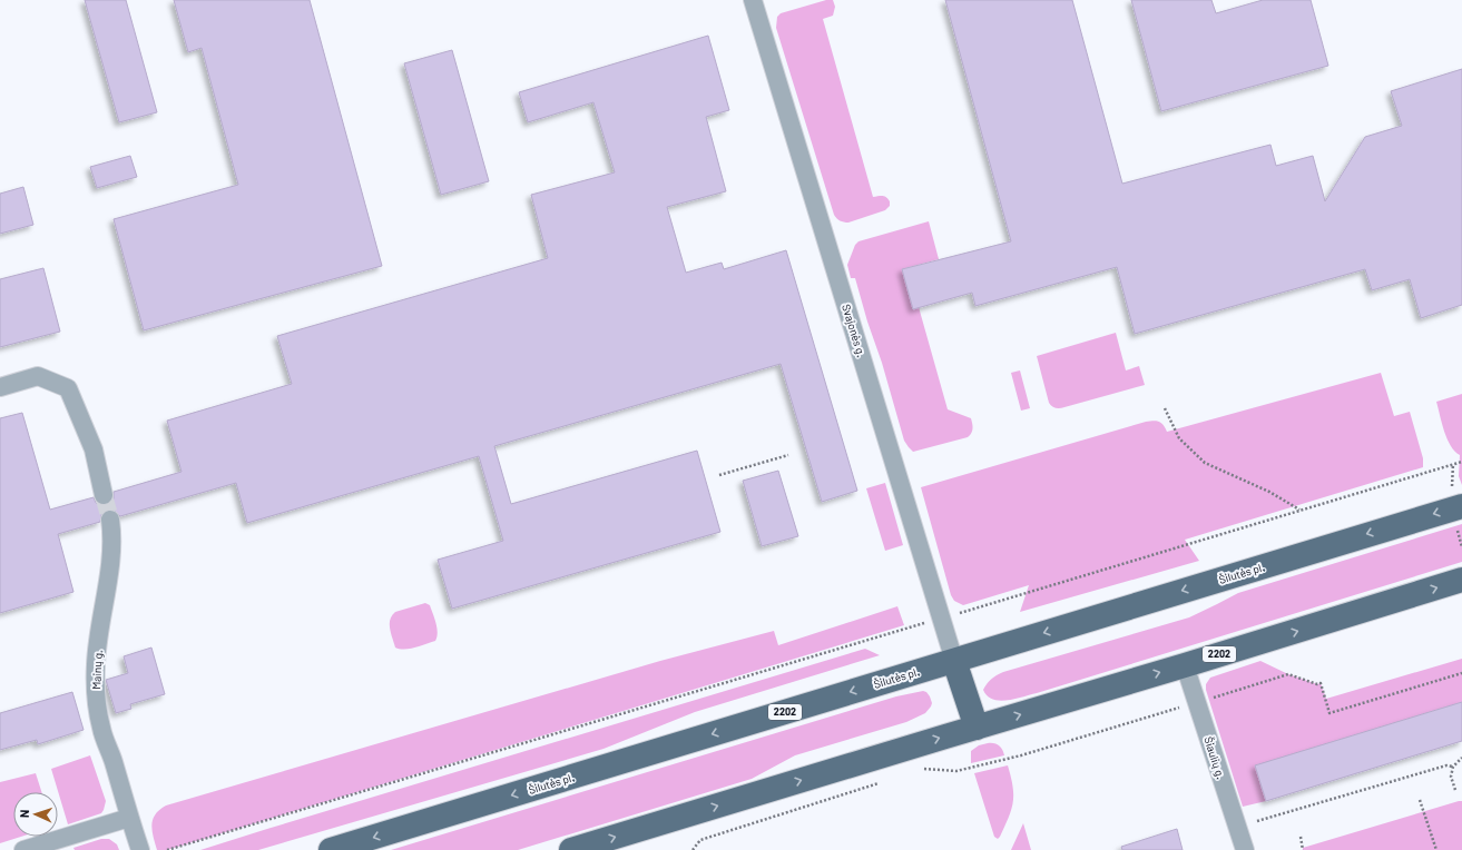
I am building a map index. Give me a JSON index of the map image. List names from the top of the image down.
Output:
{
  "streets": {
    "main road": ["Šilutės pl.", "2202"],
    "street": ["Svajonės g.", "Mainų g.", "Šiaulių g."]
  },
  "crossings": [
    ["Svajonės g.", "Šilutės pl."],
    ["2202", "Šiaulių g."]
  ],
  "north": "left"
}
